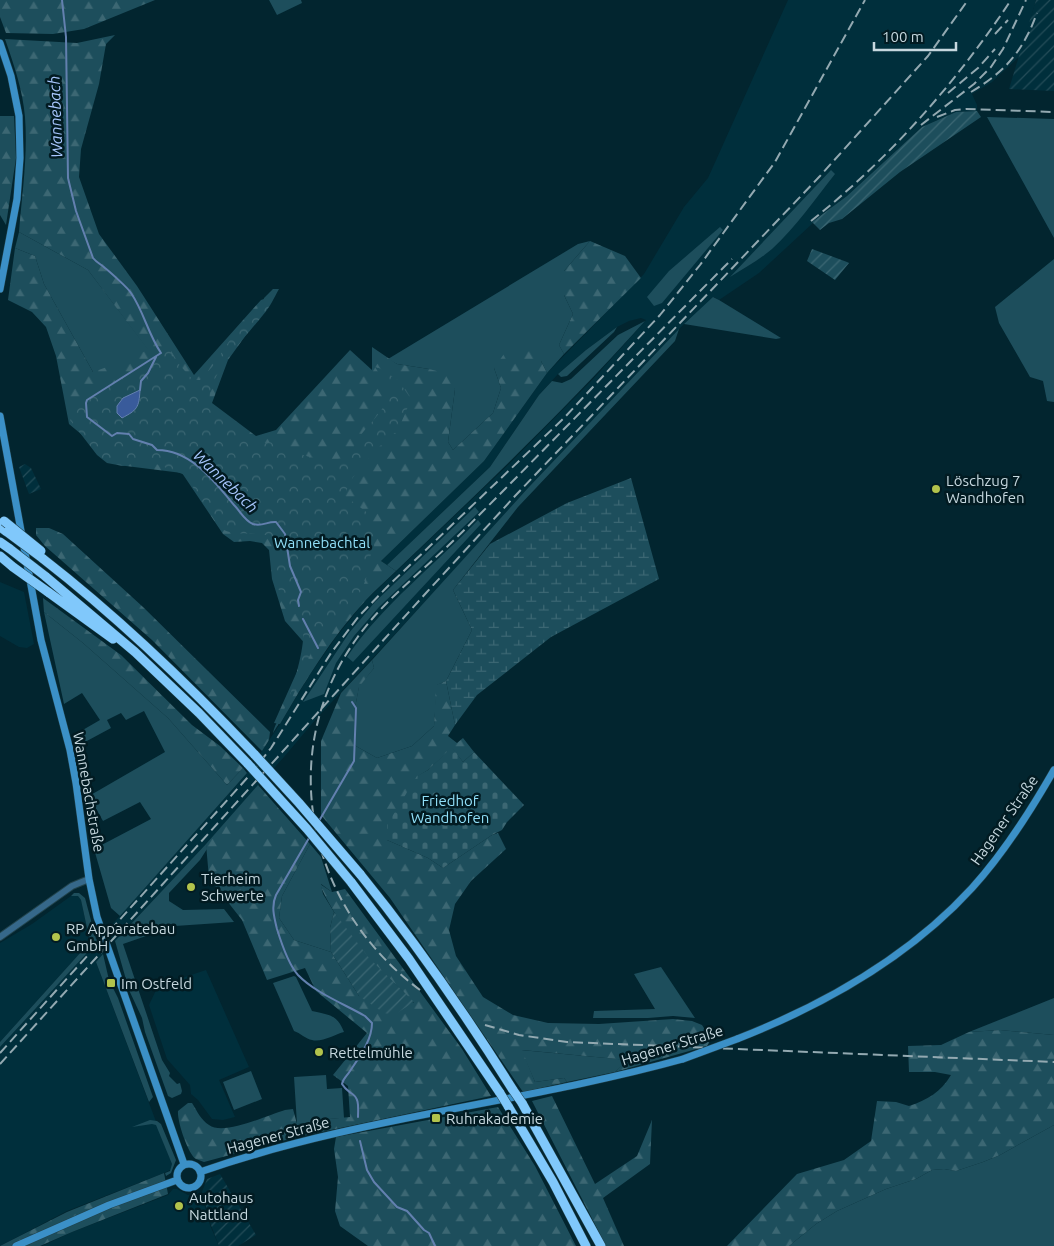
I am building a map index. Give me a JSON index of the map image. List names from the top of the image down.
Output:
{
  "streets": {
    "main road": ["Wannebachstraße", "Hagener Straße"]
  },
  "crossings": [
    ["Wannebachstraße", "Hagener Straße"]
  ],
  "water": ["Wannebach"],
  "parks": ["Wannebachtal", "Friedhof Wandhofen"],
  "places": {
    "other": [
      "Löschzug 7 Wandhofen",
      "Tierheim Schwerte",
      "RP Apparatebau GmbH",
      "Rettelmühle",
      "Autohaus Nattland"
    ],
    "transit": ["Im Ostfeld", "Ruhrakademie"]
  },
  "scale_bar": "100 m"
}
